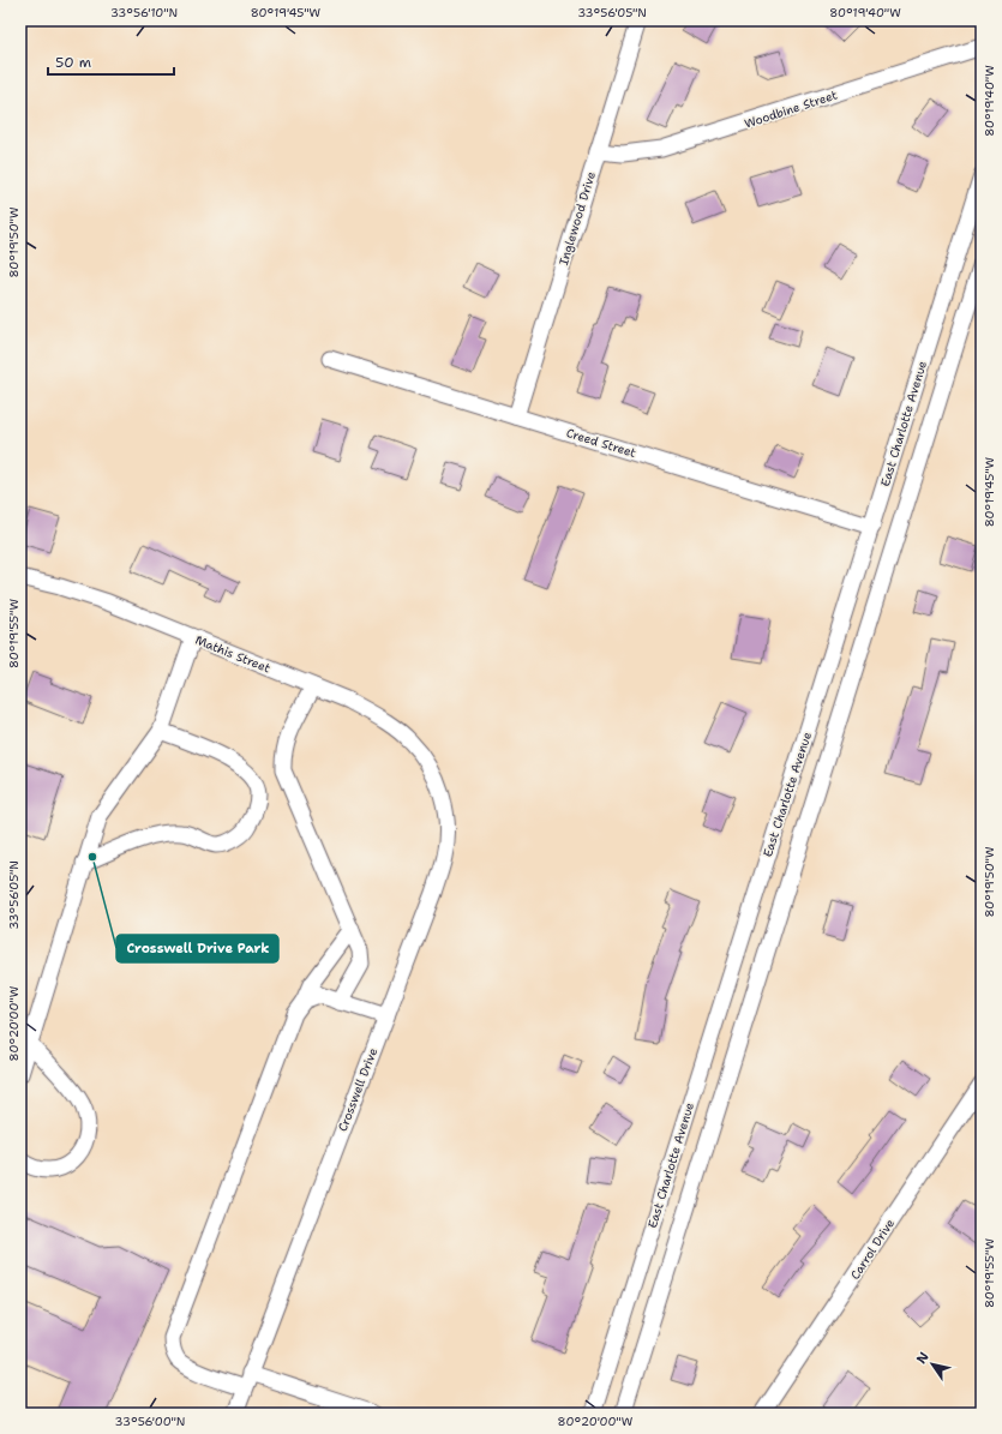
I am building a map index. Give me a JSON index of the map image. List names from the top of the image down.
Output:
{
  "streets": {
    "street": [
      "Woodbine Street",
      "Inglewood Drive",
      "East Charlotte Avenue",
      "Creed Street",
      "Mathis Street",
      "Crosswell Drive",
      "Carrol Drive"
    ]
  },
  "crossings": [
    ["Woodbine Street", "Inglewood Drive"],
    ["Inglewood Drive", "Creed Street"],
    ["East Charlotte Avenue", "Creed Street"],
    ["Mathis Street", "Crosswell Drive"]
  ],
  "places": ["Crosswell Drive Park"],
  "scale_bar": "50 m",
  "north": "top left",
  "coordinates": [
    "33°56'10\"N",
    "80°19'45\"W",
    "33°56'05\"N",
    "80°19'40\"W",
    "80°19'50\"W",
    "80°19'55\"W",
    "80°20'00\"W",
    "33°56'00\"N"
  ]
}
